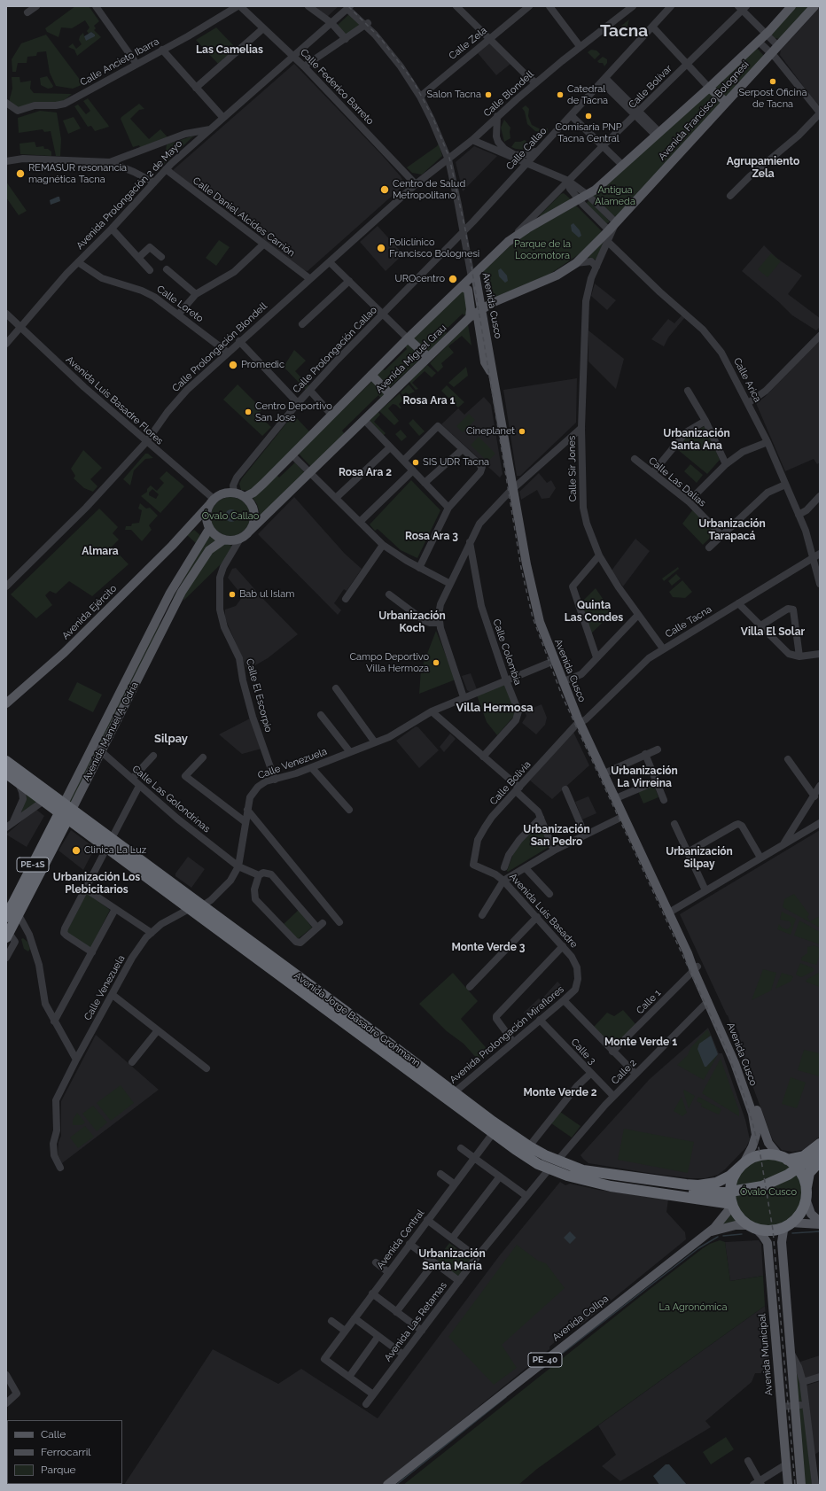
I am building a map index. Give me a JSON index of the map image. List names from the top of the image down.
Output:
{
  "streets": {
    "highway": ["Avenida Manuel A. Odría", "PE-1S", "Avenida Jorge Basadre Grohmann"],
    "main road": [
      "Avenida Francisco Bolognesi",
      "Avenida Cusco",
      "Avenida Miguel Grau",
      "Avenida Ejército",
      "Avenida Collpa",
      "Avenida Municipal",
      "PE-40"
    ],
    "street": [
      "Calle Zela",
      "Calle Ancieto Ibarra",
      "Calle Federico Barreto",
      "Calle Bolívar",
      "Calle Blondell",
      "Calle Callao",
      "Avenida Prolongación 2 de Mayo",
      "Calle Daniel Alcídes Carrión",
      "Calle Loreto",
      "Calle Prolongación Blondell",
      "Calle Prolongación Callao",
      "Calle Arica",
      "Avenida Luis Basadre Flores",
      "Calle Sir Jones",
      "Calle Las Dalias",
      "Calle Tacna",
      "Calle Colombia",
      "Calle El Escorpio",
      "Calle Venezuela",
      "Calle Bolivia",
      "Calle Las Golondrinas",
      "Avenida Luis Basadre",
      "Calle 1",
      "Avenida Prolongación Miraflores",
      "Calle 3",
      "Calle 2",
      "Avenida Central",
      "Avenida Las Retamas"
    ]
  },
  "crossings": [
    ["Calle Zela", "Avenida Cusco"],
    ["Calle Ancieto Ibarra", "Calle Federico Barreto"],
    ["Calle Federico Barreto", "Avenida Prolongación 2 de Mayo"],
    ["Calle Federico Barreto", "Calle Prolongación Blondell"],
    ["Calle Bolívar", "Avenida Miguel Grau"],
    ["Calle Blondell", "Avenida Cusco"],
    ["Calle Blondell", "Calle Prolongación Blondell"],
    ["Avenida Francisco Bolognesi", "Avenida Miguel Grau"],
    ["Calle Callao", "Avenida Cusco"],
    ["Calle Callao", "Calle Prolongación Callao"],
    ["Avenida Prolongación 2 de Mayo", "Calle Daniel Alcídes Carrión"],
    ["Avenida Prolongación 2 de Mayo", "Calle Loreto"],
    ["Avenida Prolongación 2 de Mayo", "Avenida Cusco"],
    ["Avenida Prolongación 2 de Mayo", "Avenida Luis Basadre Flores"],
    ["Calle Daniel Alcídes Carrión", "Calle Prolongación Blondell"],
    ["Calle Loreto", "Calle Prolongación Blondell"],
    ["Avenida Cusco", "Calle Prolongación Blondell"],
    ["Avenida Cusco", "Calle Prolongación Callao"],
    ["Avenida Cusco", "Avenida Miguel Grau"],
    ["Avenida Cusco", "Calle Tacna"],
    ["Avenida Cusco", "Calle Venezuela"],
    ["Avenida Cusco", "Calle Bolivia"],
    ["Avenida Cusco", "Calle 1"],
    ["Avenida Cusco", "Avenida Jorge Basadre Grohmann"],
    ["Avenida Cusco", "Calle 2"],
    ["Avenida Cusco", "Avenida Municipal"],
    ["Avenida Cusco", "PE-40"],
    ["Calle Prolongación Blondell", "Avenida Luis Basadre Flores"],
    ["Calle Prolongación Callao", "Avenida Miguel Grau"],
    ["Calle Prolongación Callao", "Avenida Luis Basadre Flores"],
    ["Calle Prolongación Callao", "Avenida Ejército"],
    ["Calle Prolongación Callao", "Calle El Escorpio"],
    ["Calle Prolongación Callao", "Avenida Manuel A. Odría"],
    ["Avenida Miguel Grau", "Avenida Luis Basadre Flores"],
    ["Avenida Miguel Grau", "Avenida Ejército"],
    ["Avenida Miguel Grau", "Calle El Escorpio"],
    ["Avenida Miguel Grau", "Avenida Manuel A. Odría"],
    ["Calle Arica", "Calle Sir Jones"],
    ["Calle Arica", "Calle Tacna"],
    ["Avenida Luis Basadre Flores", "Avenida Ejército"],
    ["Avenida Luis Basadre Flores", "Calle El Escorpio"],
    ["Avenida Luis Basadre Flores", "Avenida Manuel A. Odría"],
    ["Calle Sir Jones", "Calle Tacna"],
    ["Avenida Ejército", "Calle El Escorpio"],
    ["Avenida Ejército", "Avenida Manuel A. Odría"],
    ["Calle Tacna", "Calle Bolivia"],
    ["Calle Colombia", "Calle Venezuela"],
    ["Calle El Escorpio", "Avenida Manuel A. Odría"],
    ["Calle El Escorpio", "Calle Venezuela"],
    ["Avenida Manuel A. Odría", "Calle Las Golondrinas"],
    ["Avenida Manuel A. Odría", "Avenida Jorge Basadre Grohmann"],
    ["Calle Venezuela", "Calle Las Golondrinas"],
    ["Calle Venezuela", "Avenida Jorge Basadre Grohmann"],
    ["Calle Bolivia", "Avenida Luis Basadre"],
    ["Avenida Luis Basadre", "Avenida Prolongación Miraflores"],
    ["Avenida Jorge Basadre Grohmann", "Avenida Prolongación Miraflores"],
    ["Avenida Jorge Basadre Grohmann", "Calle 2"],
    ["Avenida Jorge Basadre Grohmann", "Avenida Central"],
    ["Avenida Jorge Basadre Grohmann", "Avenida Las Retamas"],
    ["Avenida Jorge Basadre Grohmann", "Avenida Municipal"],
    ["Avenida Jorge Basadre Grohmann", "PE-40"],
    ["Avenida Prolongación Miraflores", "Calle 3"],
    ["Calle 3", "Calle 2"],
    ["Avenida Collpa", "PE-40"],
    ["Avenida Municipal", "PE-40"]
  ],
  "districts": [
    "Tacna",
    "Las Camelias",
    "Agrupamiento Zela",
    "Rosa Ara 1",
    "Urbanización Santa Ana",
    "Rosa Ara 2",
    "Urbanización Tarapacá",
    "Rosa Ara 3",
    "Almara",
    "Quinta Las Condes",
    "Urbanización Koch",
    "Villa El Solar",
    "Villa Hermosa",
    "Silpay",
    "Urbanización La Virreina",
    "Urbanización San Pedro",
    "Urbanización Silpay",
    "Urbanización Los Plebicitarios",
    "Monte Verde 3",
    "Monte Verde 1",
    "Monte Verde 2",
    "Urbanización Santa María"
  ],
  "parks": [
    "Antigua Alameda",
    "Parque de la Locomotora",
    "Óvalo Callao",
    "Óvalo Cusco",
    "La Agronómica"
  ],
  "places": [
    "Serpost Oficina de Tacna",
    "Salon Tacna",
    "Catedral de Tacna",
    "Comisaría PNP Tacna Central",
    "REMASUR resonancia magnética Tacna",
    "Centro de Salud Metropolitano",
    "Policlínico Francisco Bolognesi",
    "UROcentro",
    "Promedic",
    "Centro Deportivo San Jose",
    "Cineplanet",
    "SIS UDR Tacna",
    "Bab ul Islam",
    "Campo Deportivo Villa Hermoza",
    "Clinica La Luz"
  ],
  "legend": ["Calle", "Ferrocarril", "Parque"]
}
